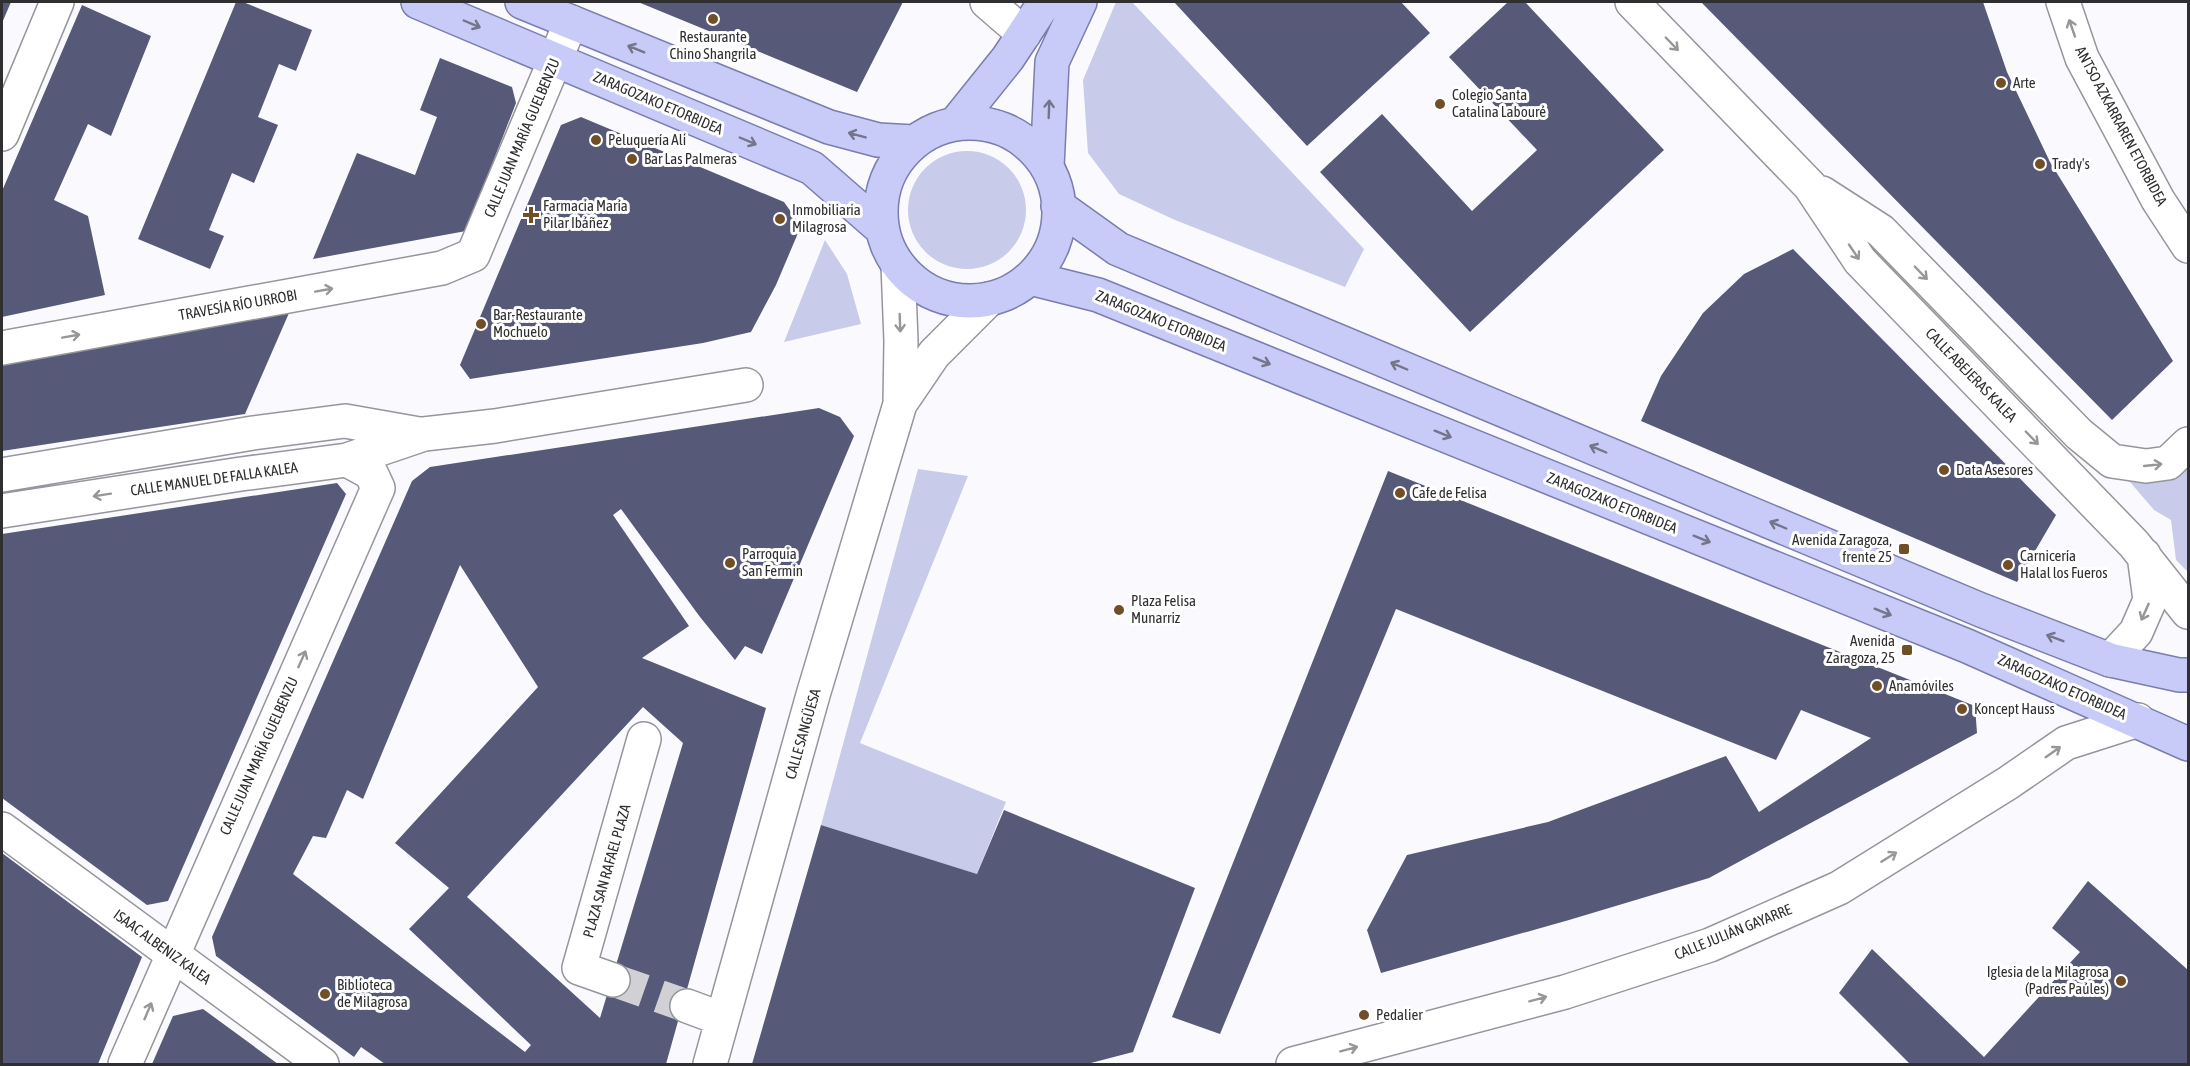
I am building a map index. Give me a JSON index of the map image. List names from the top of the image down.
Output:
{
  "streets": {
    "main road": ["ZARAGOZAKO ETORBIDEA"],
    "street": [
      "ANTSO AZKARRAREN ETORBIDEA",
      "CALLE JUAN MARÍA GUELBENZU",
      "TRAVESÍA RÍO URROBI",
      "CALLE ABEJERAS KALEA",
      "CALLE MANUEL DE FALLA KALEA",
      "CALLE SANGÜESA",
      "PLAZA SAN RAFAEL PLAZA",
      "CALLE JULIÁN GAYARRE",
      "ISAAC ALBENIZ KALEA"
    ]
  },
  "crossings": [
    ["ZARAGOZAKO ETORBIDEA", "CALLE JUAN MARÍA GUELBENZU"],
    ["ZARAGOZAKO ETORBIDEA", "CALLE SANGÜESA"],
    ["ZARAGOZAKO ETORBIDEA", "CALLE JULIÁN GAYARRE"],
    ["CALLE JUAN MARÍA GUELBENZU", "TRAVESÍA RÍO URROBI"],
    ["CALLE JUAN MARÍA GUELBENZU", "CALLE MANUEL DE FALLA KALEA"],
    ["CALLE JUAN MARÍA GUELBENZU", "ISAAC ALBENIZ KALEA"]
  ],
  "one_way": [
    "ANTSO AZKARRAREN ETORBIDEA",
    "CALLE JUAN MARÍA GUELBENZU",
    "TRAVESÍA RÍO URROBI",
    "CALLE ABEJERAS KALEA",
    "CALLE JULIÁN GAYARRE"
  ],
  "places": {
    "other": [
      "Restaurante Chino Shangrila",
      "Arte",
      "Colegio Santa Catalina Labouré",
      "Peluquería Ali",
      "Bar Las Palmeras",
      "Trady's",
      "Inmobiliaria Milagrosa",
      "Bar-Restaurante Mochuelo",
      "Data Asesores",
      "Cafe de Felisa",
      "Parroquia San Fermin",
      "Carnicería Halal los Fueros",
      "Plaza Felisa Munarriz",
      "Anamóviles",
      "Koncept Hauss",
      "Iglesia de la Milagrosa (Padres Paúles)",
      "Biblioteca de Milagrosa",
      "Pedalier"
    ],
    "health": ["Farmacia María Pilar Ibáñez"],
    "transit": ["Avenida Zaragoza, frente 25", "Avenida Zaragoza, 25"]
  }
}
